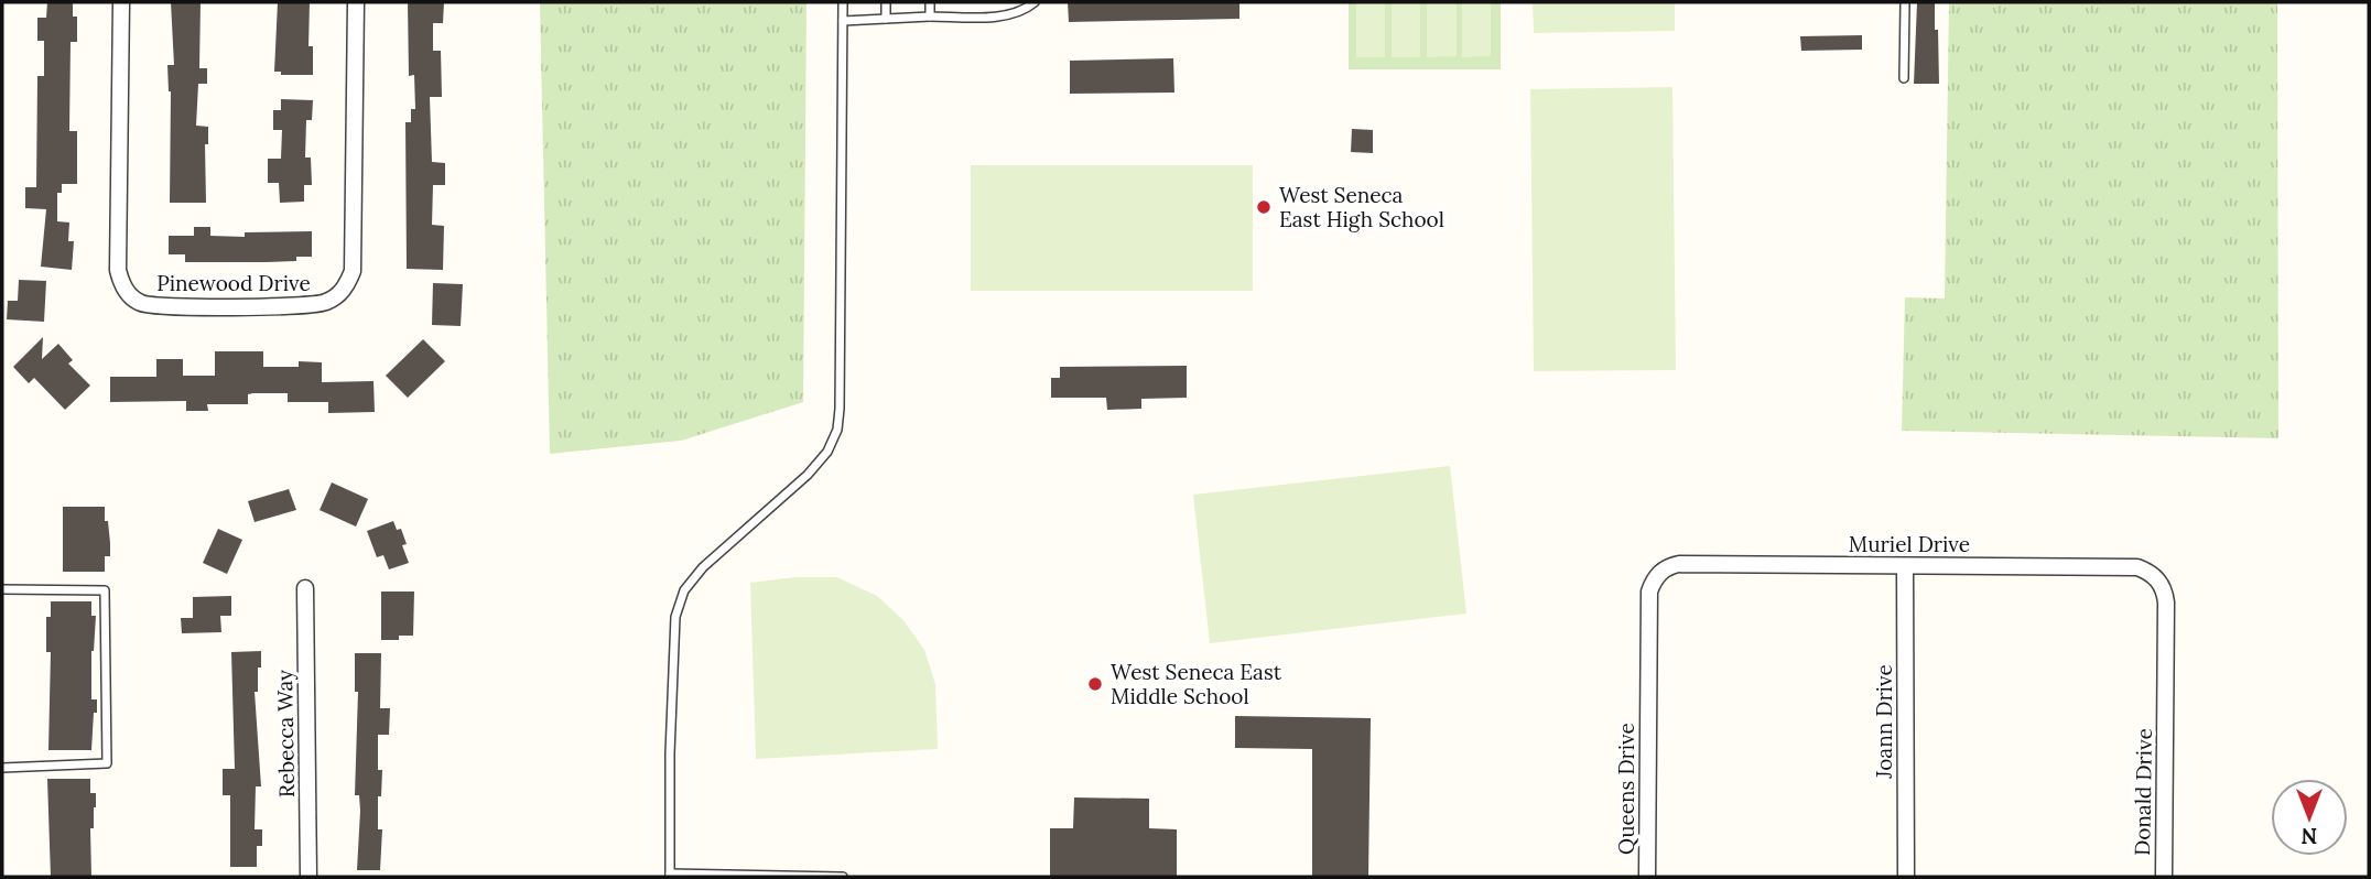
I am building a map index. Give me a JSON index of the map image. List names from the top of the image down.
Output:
{
  "streets": {
    "street": [
      "Pinewood Drive",
      "Muriel Drive",
      "Joann Drive",
      "Rebecca Way",
      "Queens Drive",
      "Donald Drive"
    ]
  },
  "crossings": [
    ["Muriel Drive", "Joann Drive"],
    ["Muriel Drive", "Queens Drive"],
    ["Muriel Drive", "Donald Drive"]
  ],
  "places": ["West Seneca East High School", "West Seneca East Middle School"],
  "north": "bottom"
}
